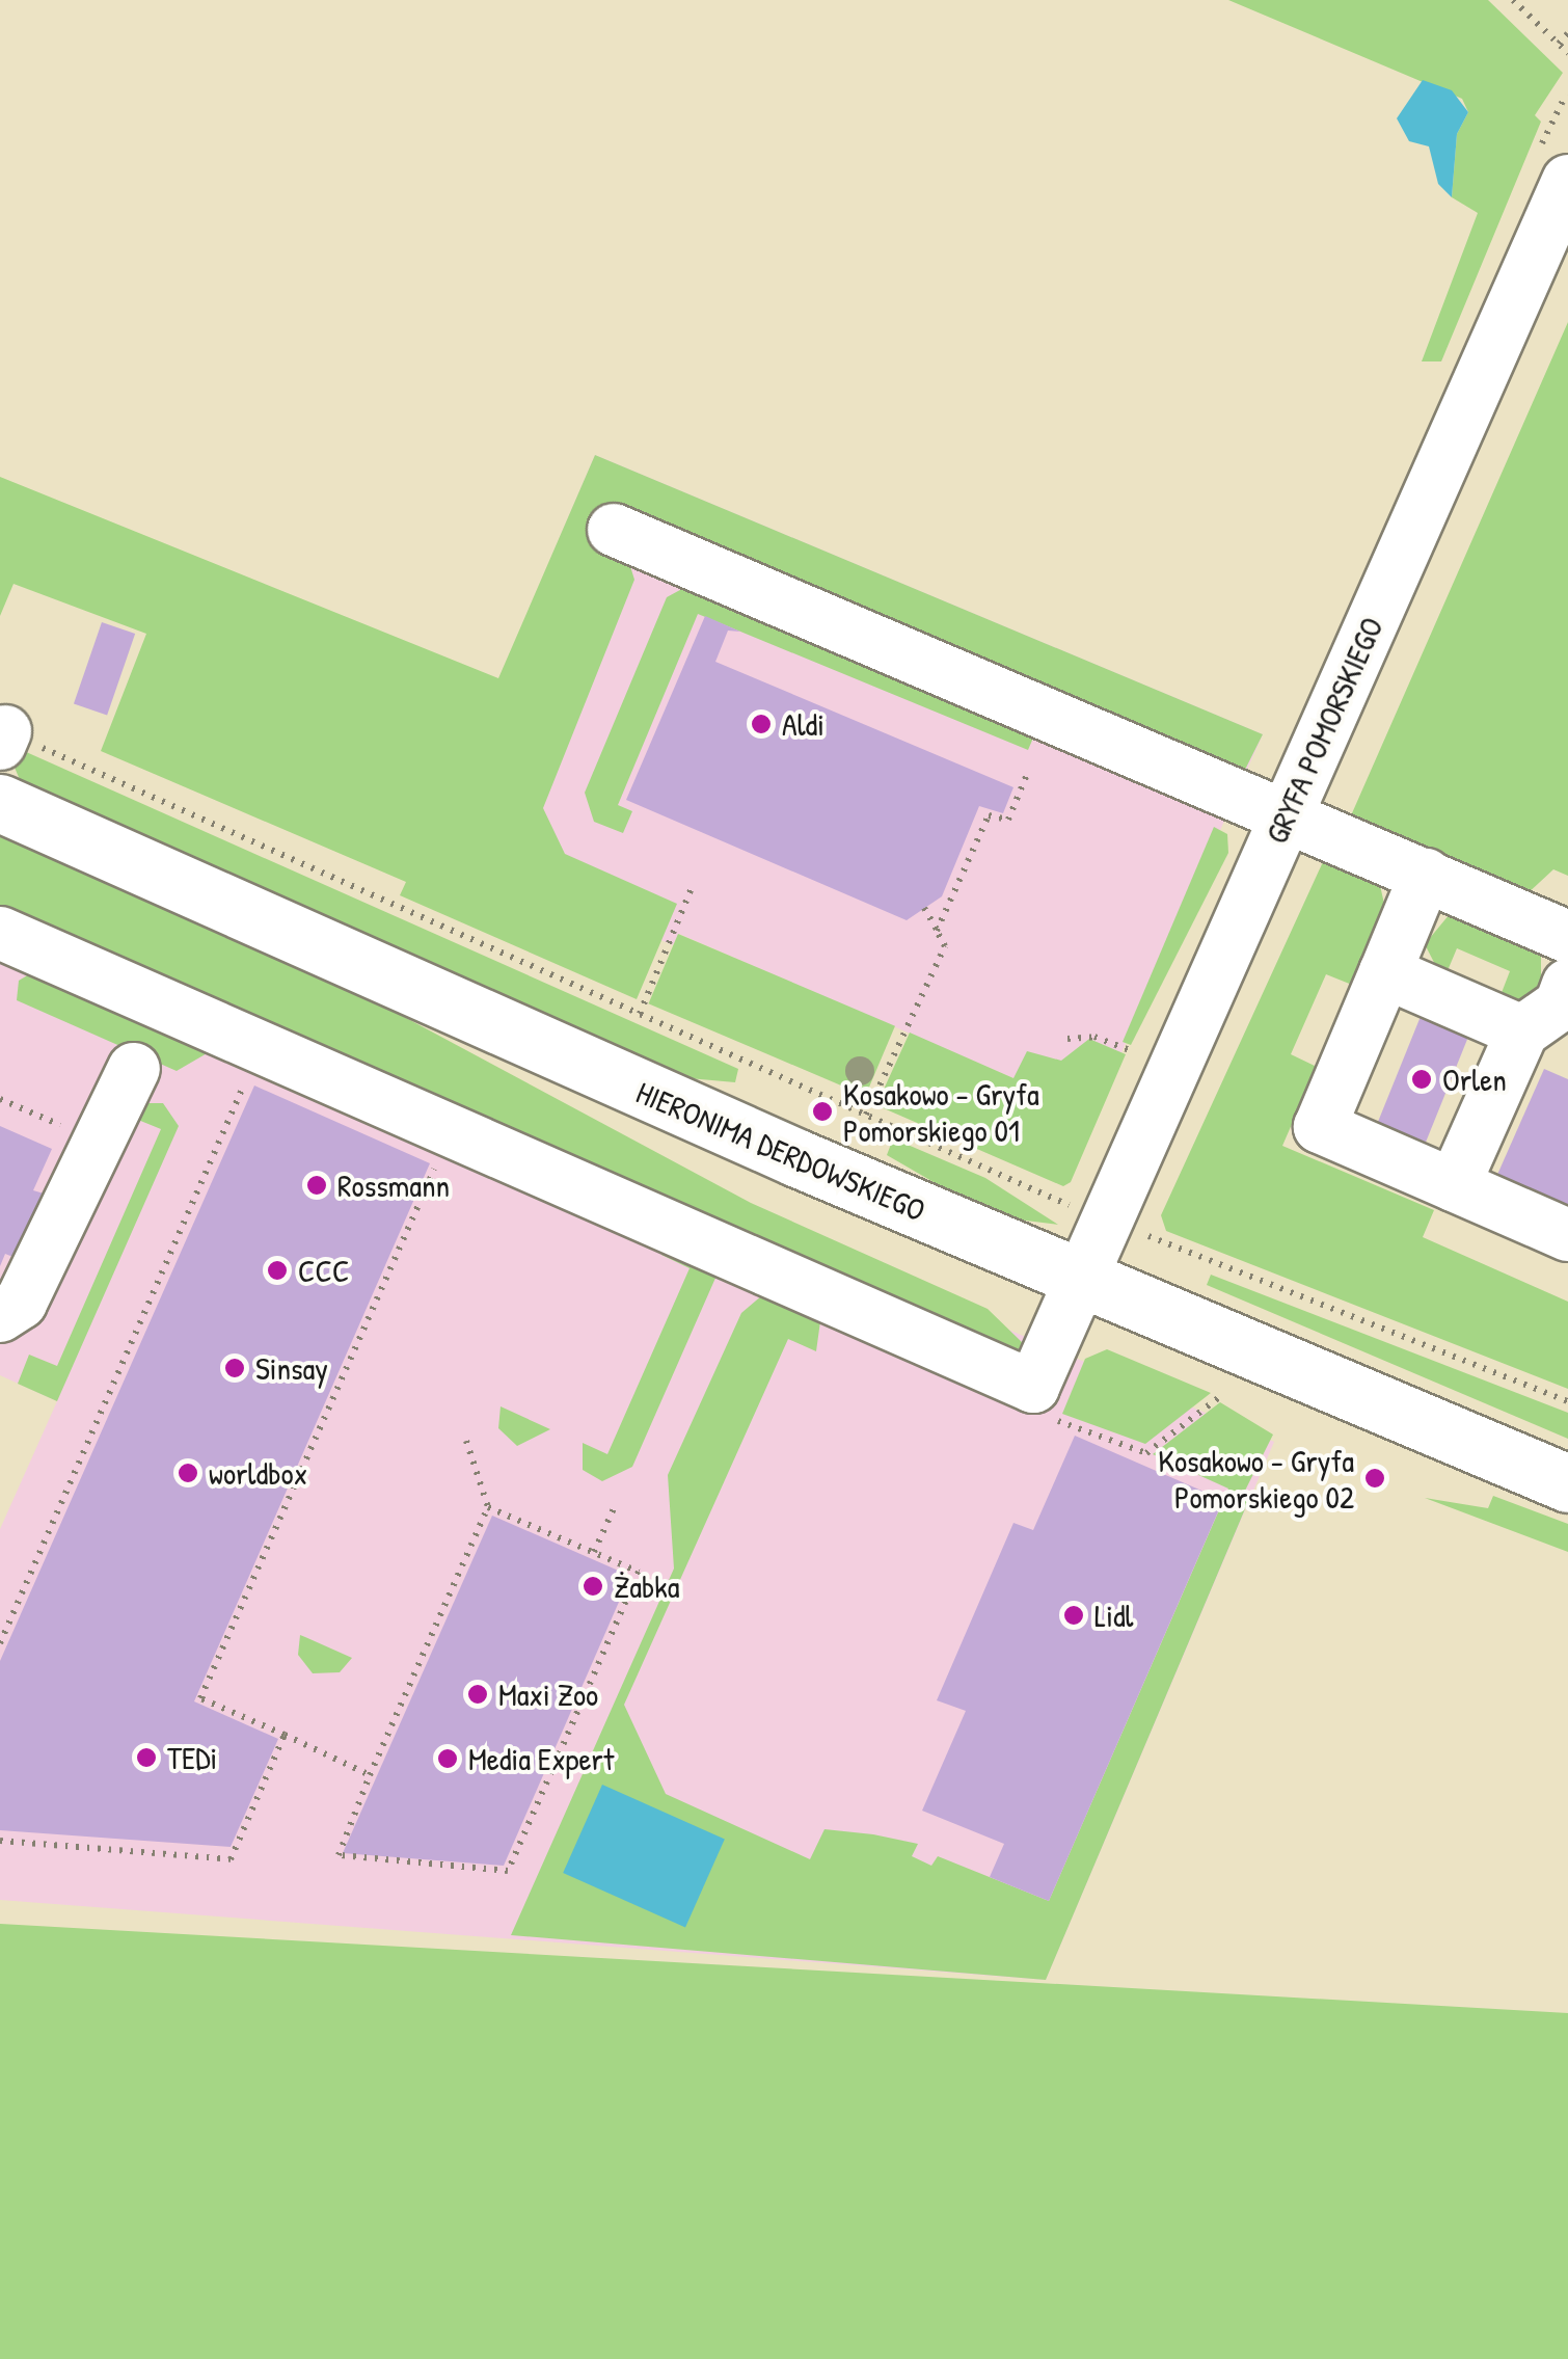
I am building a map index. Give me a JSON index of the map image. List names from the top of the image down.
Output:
{
  "streets": {
    "main road": ["HIERONIMA DERDOWSKIEGO"],
    "street": ["GRYFA POMORSKIEGO"]
  },
  "crossings": [
    ["GRYFA POMORSKIEGO", "HIERONIMA DERDOWSKIEGO"]
  ],
  "places": [
    "Aldi",
    "Orlen",
    "Kosakowo - Gryfa Pomorskiego 01",
    "Rossmann",
    "CCC",
    "Sinsay",
    "worldbox",
    "Kosakowo - Gryfa Pomorskiego 02",
    "Żabka",
    "Lidl",
    "Maxi Zoo",
    "TEDi",
    "Media Expert"
  ]
}
